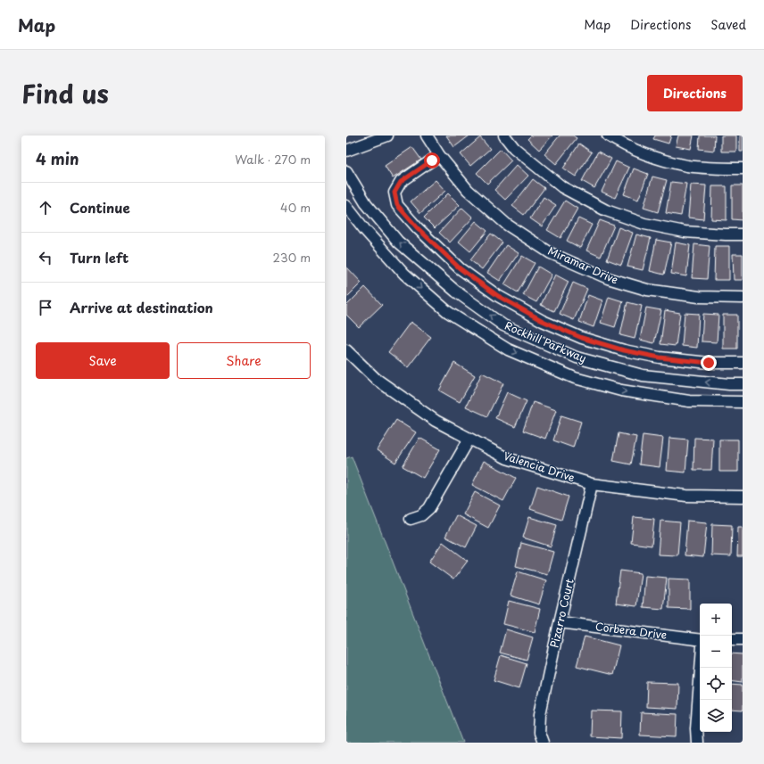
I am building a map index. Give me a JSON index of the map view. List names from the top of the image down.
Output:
{
  "streets": {
    "street": [
      "Miramar Drive",
      "Rockhill Parkway",
      "Valencia Drive",
      "Pizarro Court",
      "Corbera Drive"
    ]
  },
  "crossings": [
    ["Valencia Drive", "Pizarro Court"],
    ["Pizarro Court", "Corbera Drive"]
  ],
  "page": {
    "header": "Map",
    "nav": ["Map", "Directions", "Saved"],
    "title": "Find us",
    "buttons": [
      "Directions",
      ["Save", "Share"]
    ],
    "heading": ["4 min", "Walk · 270 m"],
    "list": [
      ["Continue", "40 m"],
      ["Turn left", "230 m"],
      "Arrive at destination"
    ],
    "map_buttons": ["+", "−"]
  }
}
